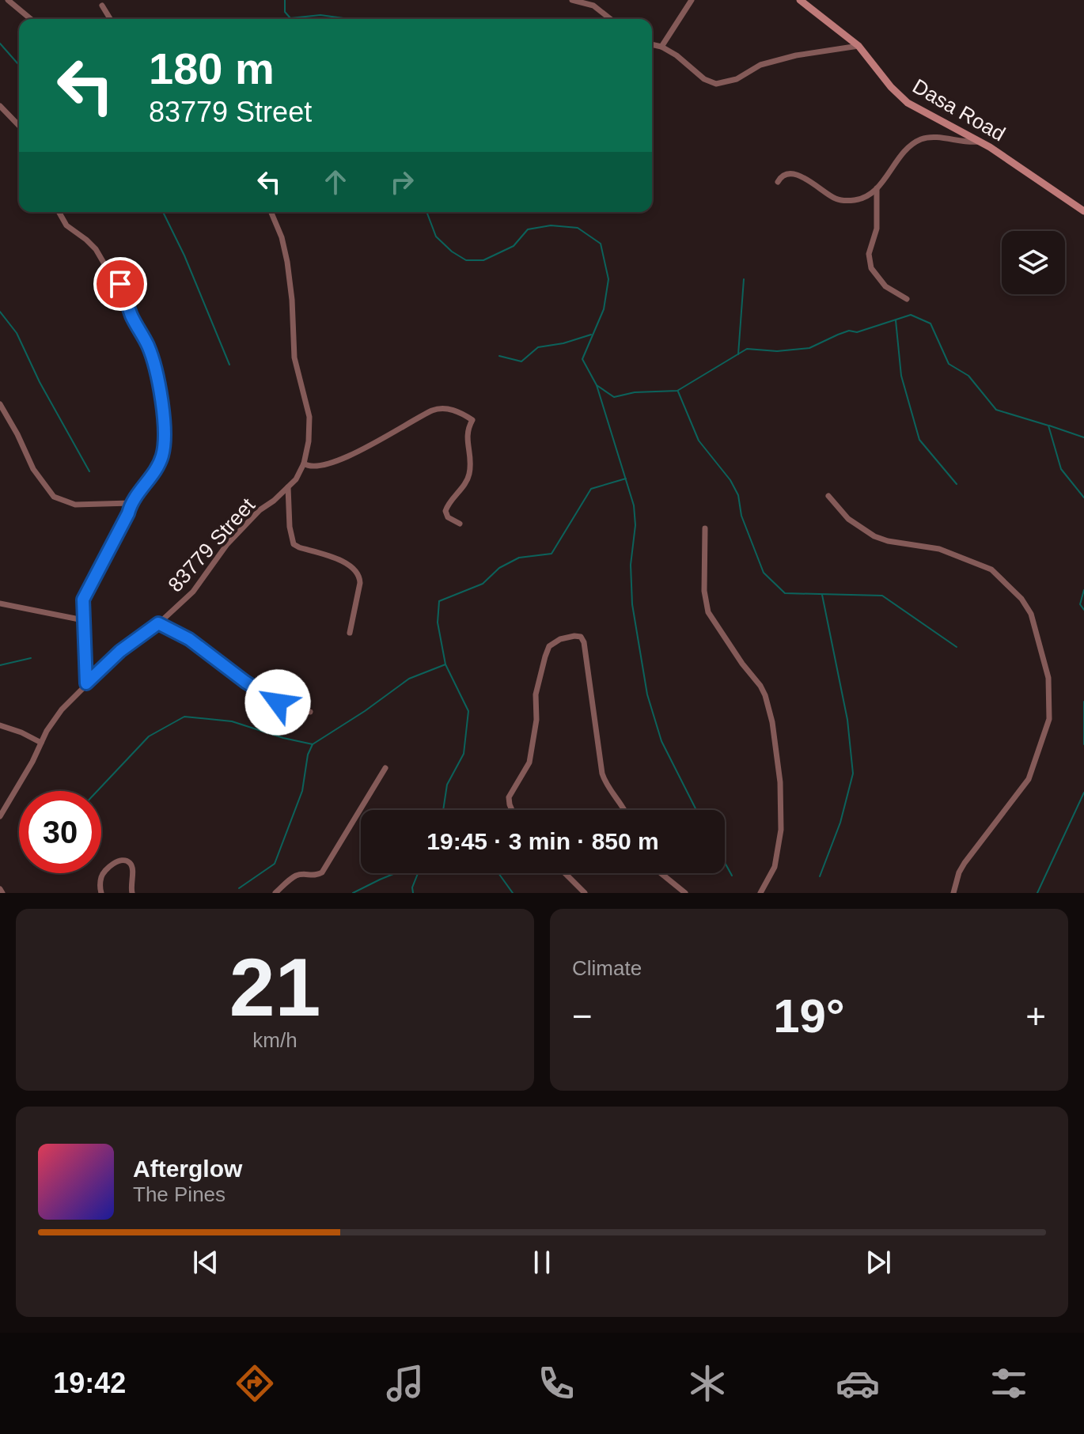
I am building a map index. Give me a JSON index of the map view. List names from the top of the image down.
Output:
{
  "streets": {
    "street": ["Dasa Road", "83779 Street"]
  },
  "page": {
    "turn": ["180 m", "83779 Street"],
    "limit": "30",
    "trip": "19:45 · 3 min · 850 m",
    "tile": [
      ["21", "km/h"],
      "Climate"
    ],
    "heat": ["−", "19°", "+"],
    "song": ["Afterglow", "The Pines"],
    "tabs": "19:42"
  }
}
